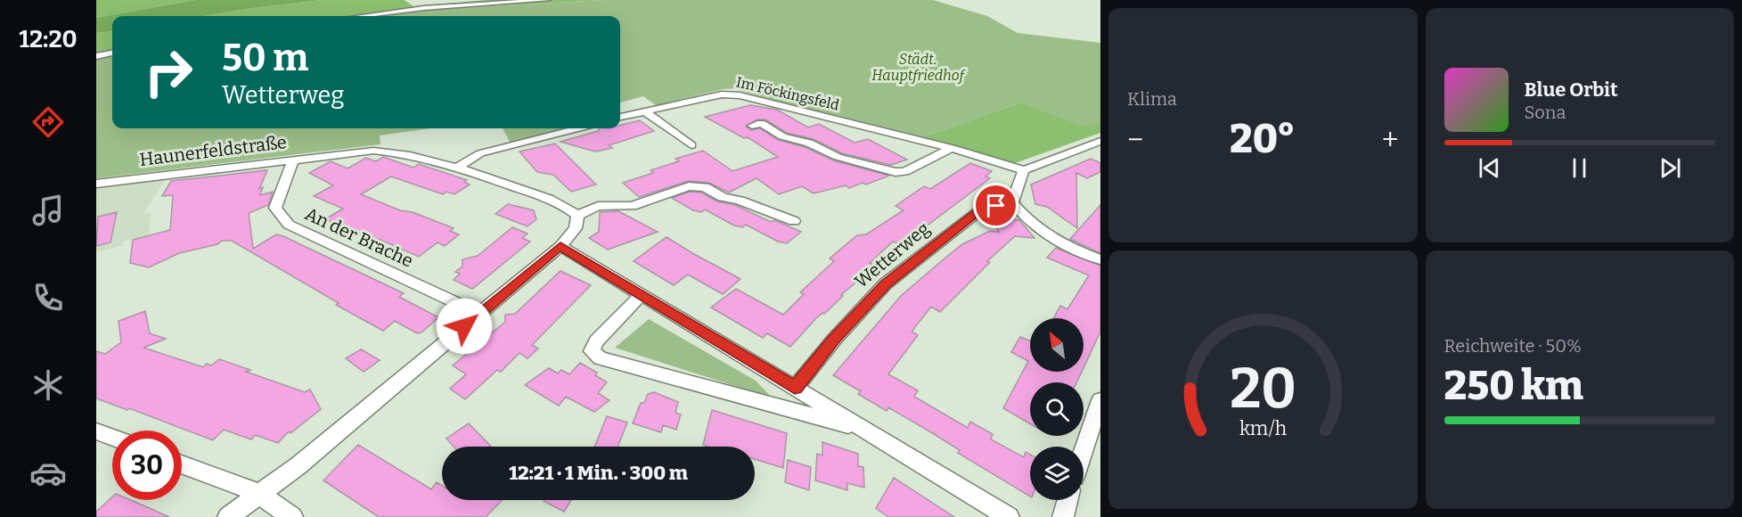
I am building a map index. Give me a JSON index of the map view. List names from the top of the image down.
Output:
{
  "streets": {
    "street": [
      "Im Föckingsfeld",
      "Haunerfeldstraße",
      "An der Brache",
      "Wetterweg"
    ]
  },
  "crossings": [
    ["Haunerfeldstraße", "An der Brache"]
  ],
  "parks": ["Städt. Hauptfriedhof"],
  "north": "top left",
  "page": {
    "tabs": "12:20",
    "tile": [
      "Klima",
      ["Reichweite · 50%", "250 km"]
    ],
    "turn": ["50 m", "Wetterweg"],
    "song": ["Blue Orbit", "Sona"],
    "heat": ["−", "20°", "+"],
    "limit": "30",
    "trip": "12:21 · 1 Min. · 300 m",
    "gauge": ["20", "km/h"]
  }
}
